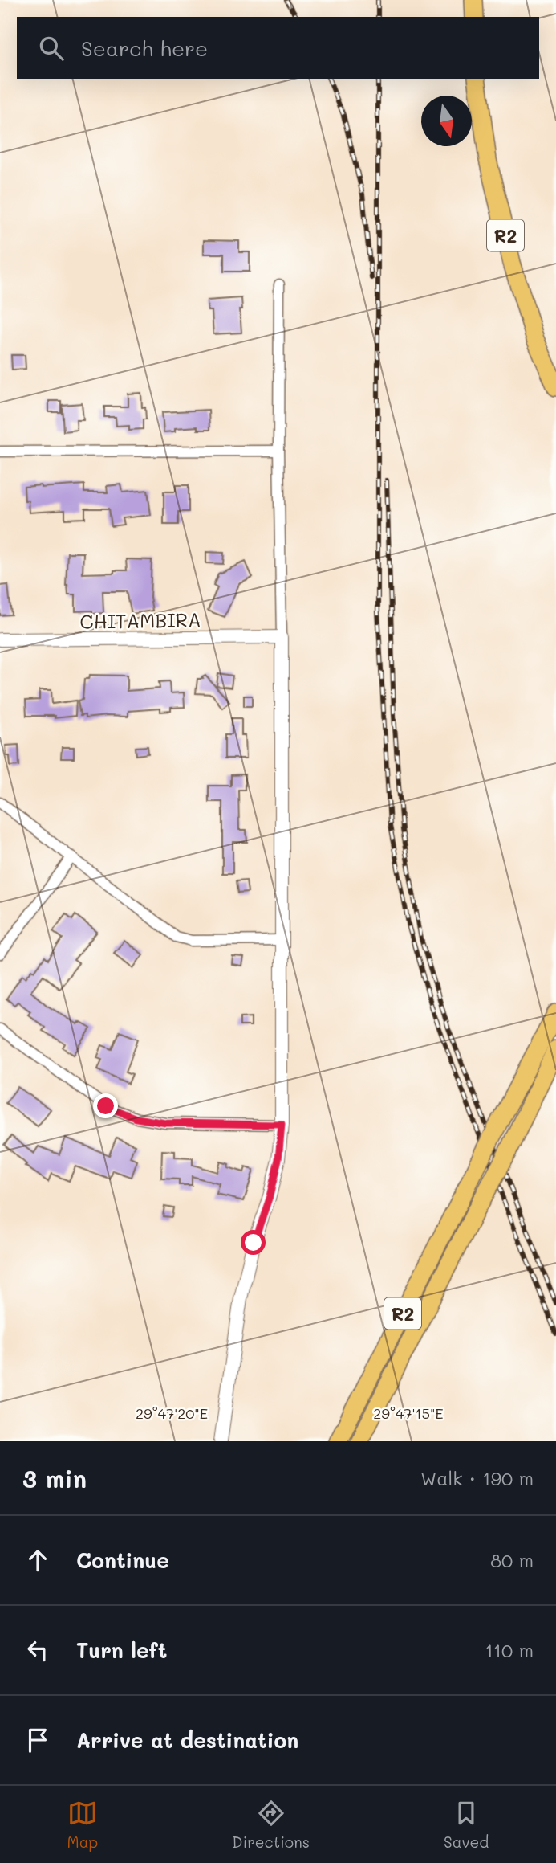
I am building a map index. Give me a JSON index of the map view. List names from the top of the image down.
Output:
{
  "streets": {
    "highway": ["R2"],
    "street": ["CHITAMBIRA"]
  },
  "north": "bottom",
  "page": {
    "search": "Search here",
    "heading": ["3 min", "Walk · 190 m"],
    "list": [
      ["Continue", "80 m"],
      ["Turn left", "110 m"],
      "Arrive at destination"
    ],
    "nav": ["Map", "Directions", "Saved"]
  },
  "coordinates": ["29°47'20\"E", "29°47'15\"E"]
}
